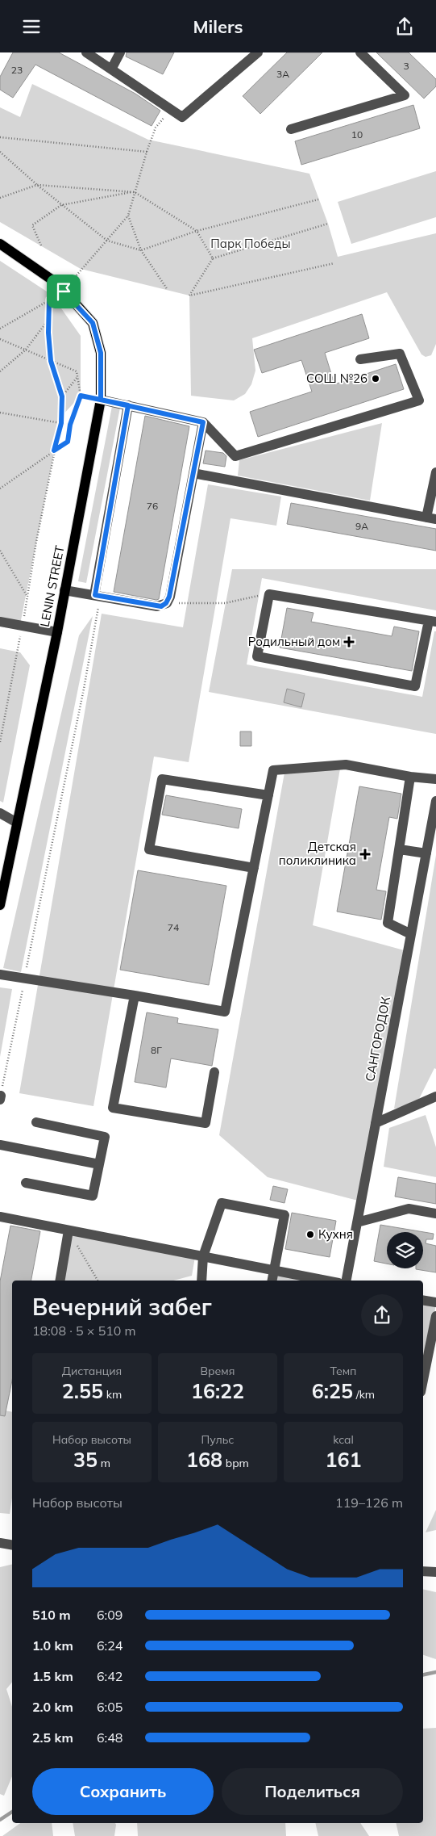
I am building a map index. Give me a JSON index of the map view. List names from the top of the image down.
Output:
{
  "streets": {
    "main road": ["LENIN STREET"],
    "street": ["САНГОРОДОК"]
  },
  "parks": ["Парк Победы"],
  "places": {
    "other": ["СОШ №26", "Кухня"],
    "health": ["Родильный дом", "Детская поликлиника"]
  },
  "house_numbers": [
    "3",
    "23",
    "3А",
    "10",
    "76",
    "9А",
    "74",
    "8Г"
  ],
  "page": {
    "header": "Milers",
    "heading": ["Вечерний забег", "18:08 · 5 × 510 m"],
    "stats": [
      ["Дистанция", "2.55 km"],
      ["Время", "16:22"],
      ["Темп", "6:25 /km"],
      ["Набор высоты", "35 m"],
      ["Пульс", "168 bpm"],
      ["kcal", "161"]
    ],
    "chart": ["Набор высоты", "119–126 m"],
    "list": [
      {
        "name": "510 m",
        "note": "6:09"
      },
      {
        "name": "1.0 km",
        "note": "6:24"
      },
      {
        "name": "1.5 km",
        "note": "6:42"
      },
      {
        "name": "2.0 km",
        "note": "6:05"
      },
      {
        "name": "2.5 km",
        "note": "6:48"
      }
    ],
    "buttons": ["Сохранить", "Поделиться"]
  }
}
